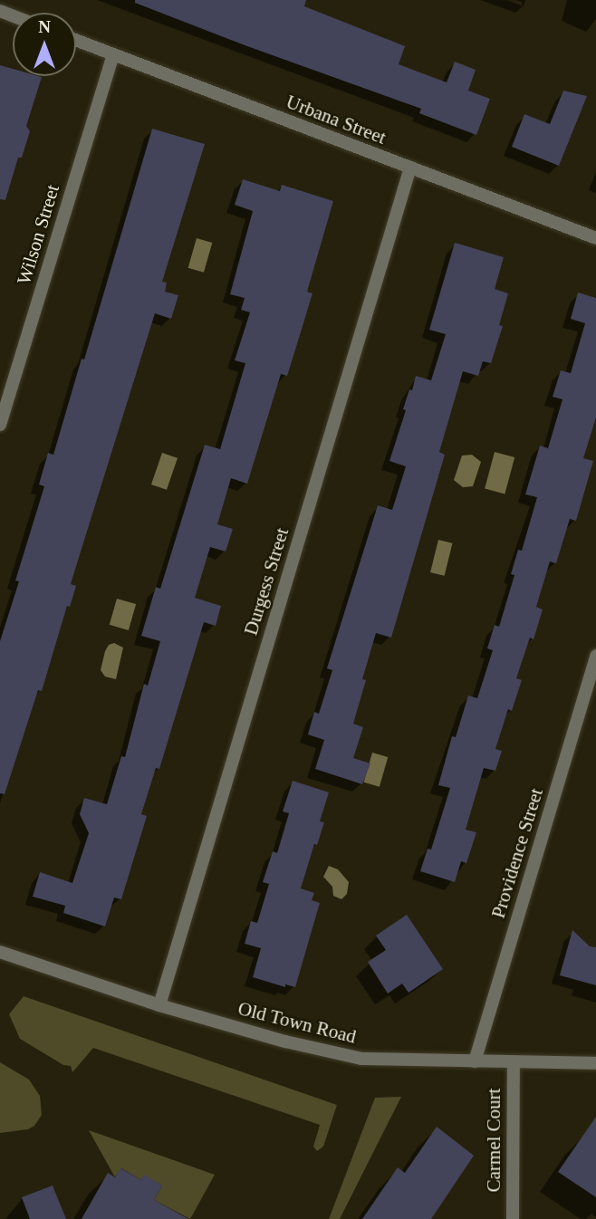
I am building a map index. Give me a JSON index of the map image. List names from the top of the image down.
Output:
{
  "streets": {
    "street": [
      "Urbana Street",
      "Wilson Street",
      "Durgess Street",
      "Providence Street",
      "Old Town Road",
      "Carmel Court"
    ]
  },
  "crossings": [
    ["Urbana Street", "Wilson Street"],
    ["Urbana Street", "Durgess Street"],
    ["Durgess Street", "Old Town Road"],
    ["Providence Street", "Old Town Road"],
    ["Old Town Road", "Carmel Court"]
  ],
  "north": "top"
}
